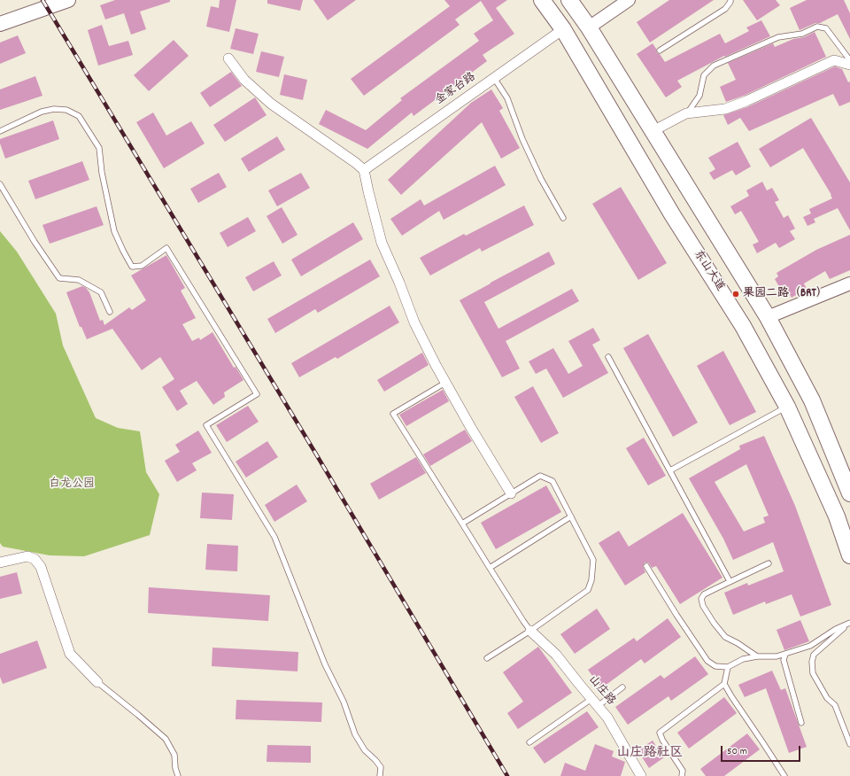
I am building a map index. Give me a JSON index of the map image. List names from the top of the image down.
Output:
{
  "streets": {
    "main road": ["东山大道"],
    "street": ["金家台路", "山庄路"]
  },
  "crossings": [
    ["金家台路", "东山大道"]
  ],
  "districts": ["山庄路社区"],
  "parks": ["白龙公园"],
  "places": ["果园二路（BRT）"],
  "scale_bar": "50 m"
}
